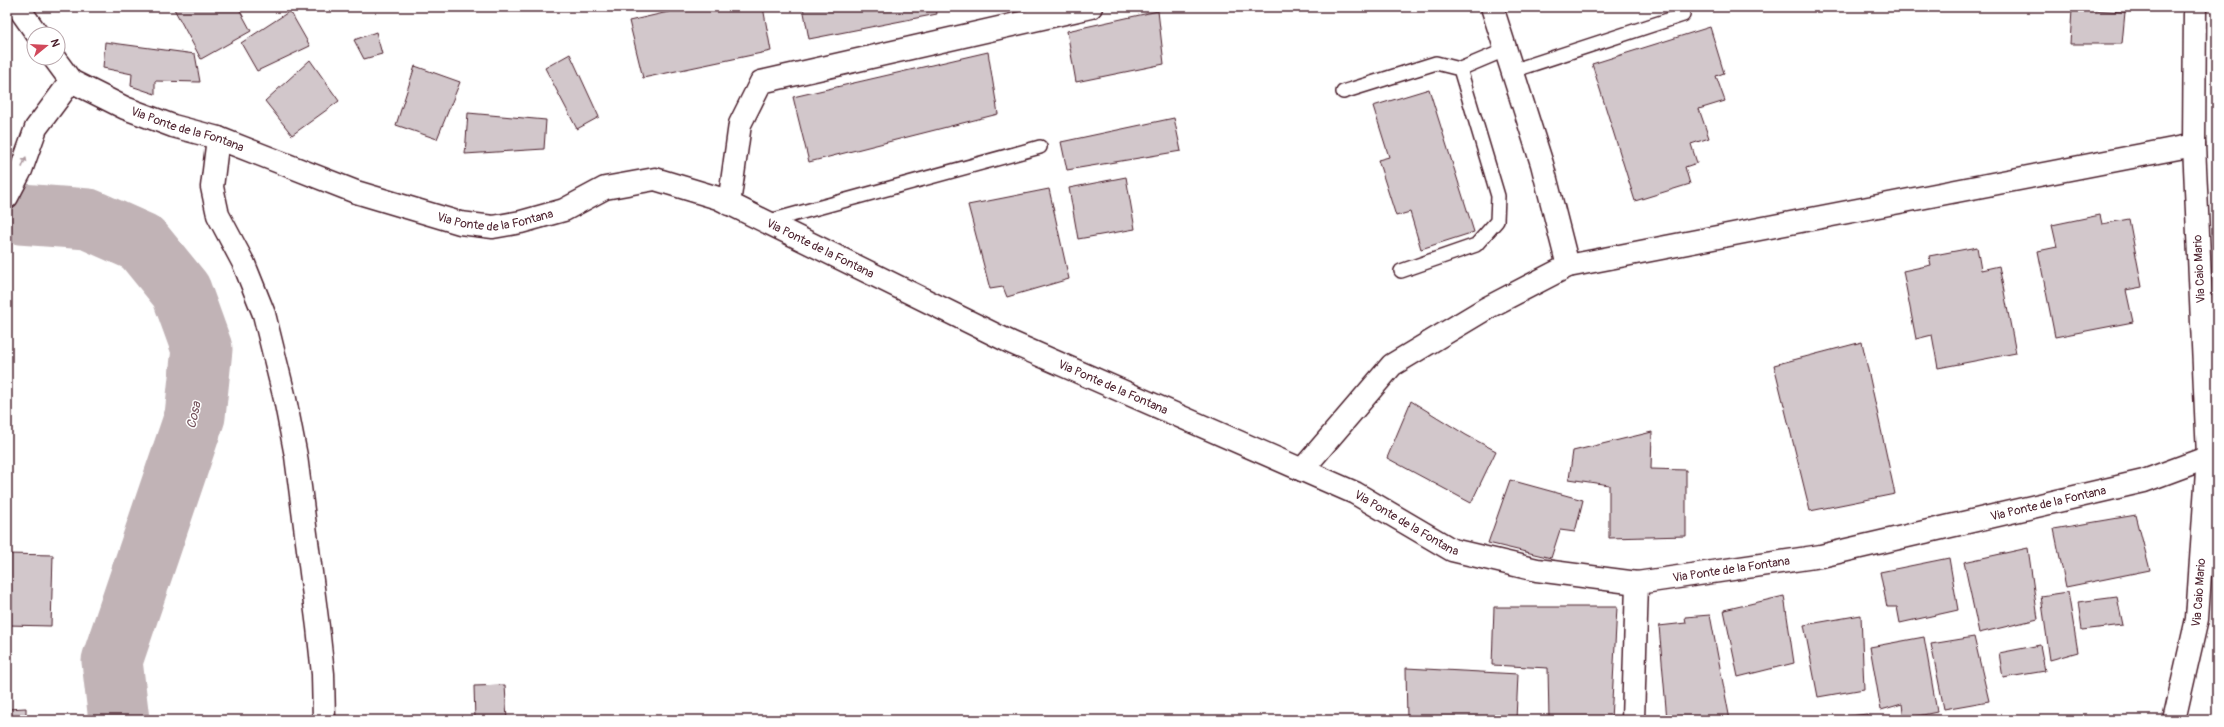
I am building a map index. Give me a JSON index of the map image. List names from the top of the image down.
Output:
{
  "streets": {
    "street": ["Via Ponte de la Fontana", "Via Caio Mario"]
  },
  "crossings": [
    ["Via Ponte de la Fontana", "Via Caio Mario"]
  ],
  "water": ["Cosa"],
  "north": "right"
}
